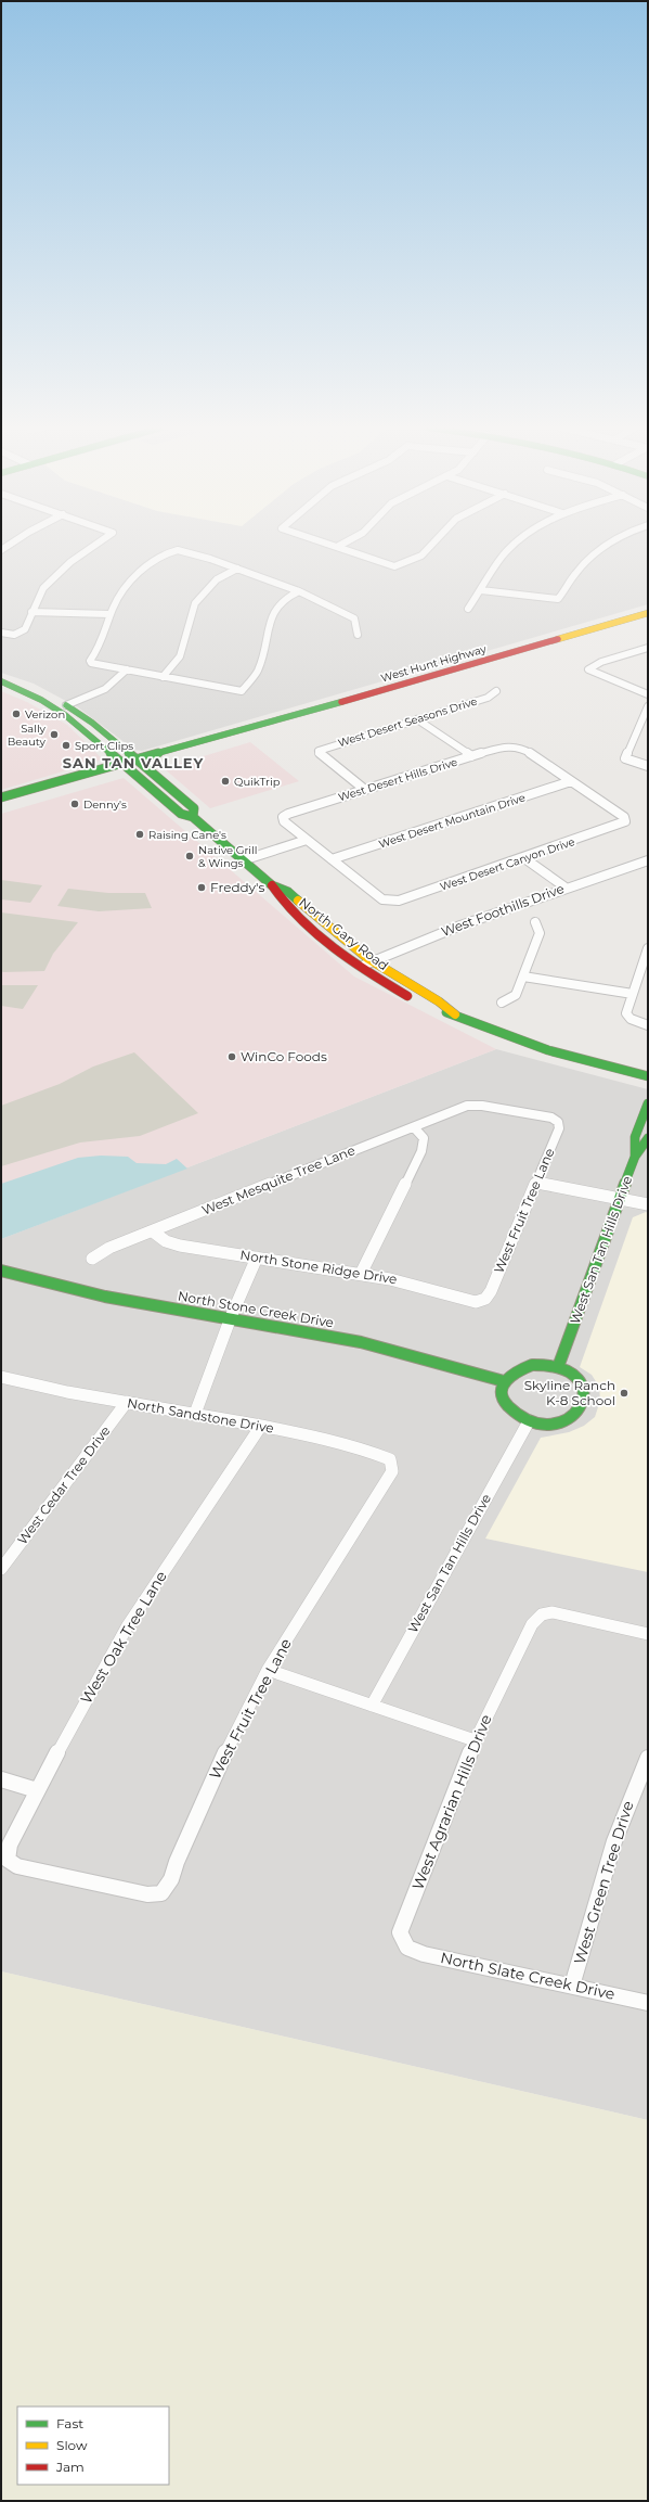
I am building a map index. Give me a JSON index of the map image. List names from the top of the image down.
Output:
{
  "streets": {
    "main road": [
      "West Hunt Highway",
      "North Gary Road",
      "West San Tan Hills Drive",
      "North Stone Creek Drive"
    ],
    "street": [
      "West Desert Seasons Drive",
      "West Desert Hills Drive",
      "West Desert Mountain Drive",
      "West Desert Canyon Drive",
      "West Foothills Drive",
      "West Mesquite Tree Lane",
      "West Fruit Tree Lane",
      "North Stone Ridge Drive",
      "North Sandstone Drive",
      "West Cedar Tree Drive",
      "West Oak Tree Lane",
      "West Agrarian Hills Drive",
      "West Green Tree Drive",
      "North Slate Creek Drive"
    ]
  },
  "crossings": [
    ["West Hunt Highway", "North Gary Road"],
    ["West Desert Seasons Drive", "West Desert Hills Drive"],
    ["West Desert Hills Drive", "West Desert Mountain Drive"],
    ["West Desert Hills Drive", "West Desert Canyon Drive"],
    ["West Desert Mountain Drive", "West Desert Canyon Drive"],
    ["West Foothills Drive", "North Gary Road"],
    ["West Mesquite Tree Lane", "West Fruit Tree Lane"],
    ["West Mesquite Tree Lane", "North Stone Ridge Drive"],
    ["West Fruit Tree Lane", "North Stone Ridge Drive"],
    ["West Fruit Tree Lane", "North Sandstone Drive"],
    ["West Fruit Tree Lane", "West Oak Tree Lane"],
    ["West San Tan Hills Drive", "North Stone Creek Drive"],
    ["North Sandstone Drive", "West Cedar Tree Drive"],
    ["North Sandstone Drive", "West Oak Tree Lane"],
    ["West Agrarian Hills Drive", "North Slate Creek Drive"],
    ["West Green Tree Drive", "North Slate Creek Drive"]
  ],
  "districts": ["SAN TAN VALLEY"],
  "places": [
    "Verizon",
    "Sally Beauty",
    "Sport Clips",
    "QuikTrip",
    "Denny's",
    "Raising Cane's",
    "Native Grill & Wings",
    "Freddy's",
    "WinCo Foods",
    "Skyline Ranch K-8 School"
  ],
  "legend": ["Fast", "Slow", "Jam"]
}
